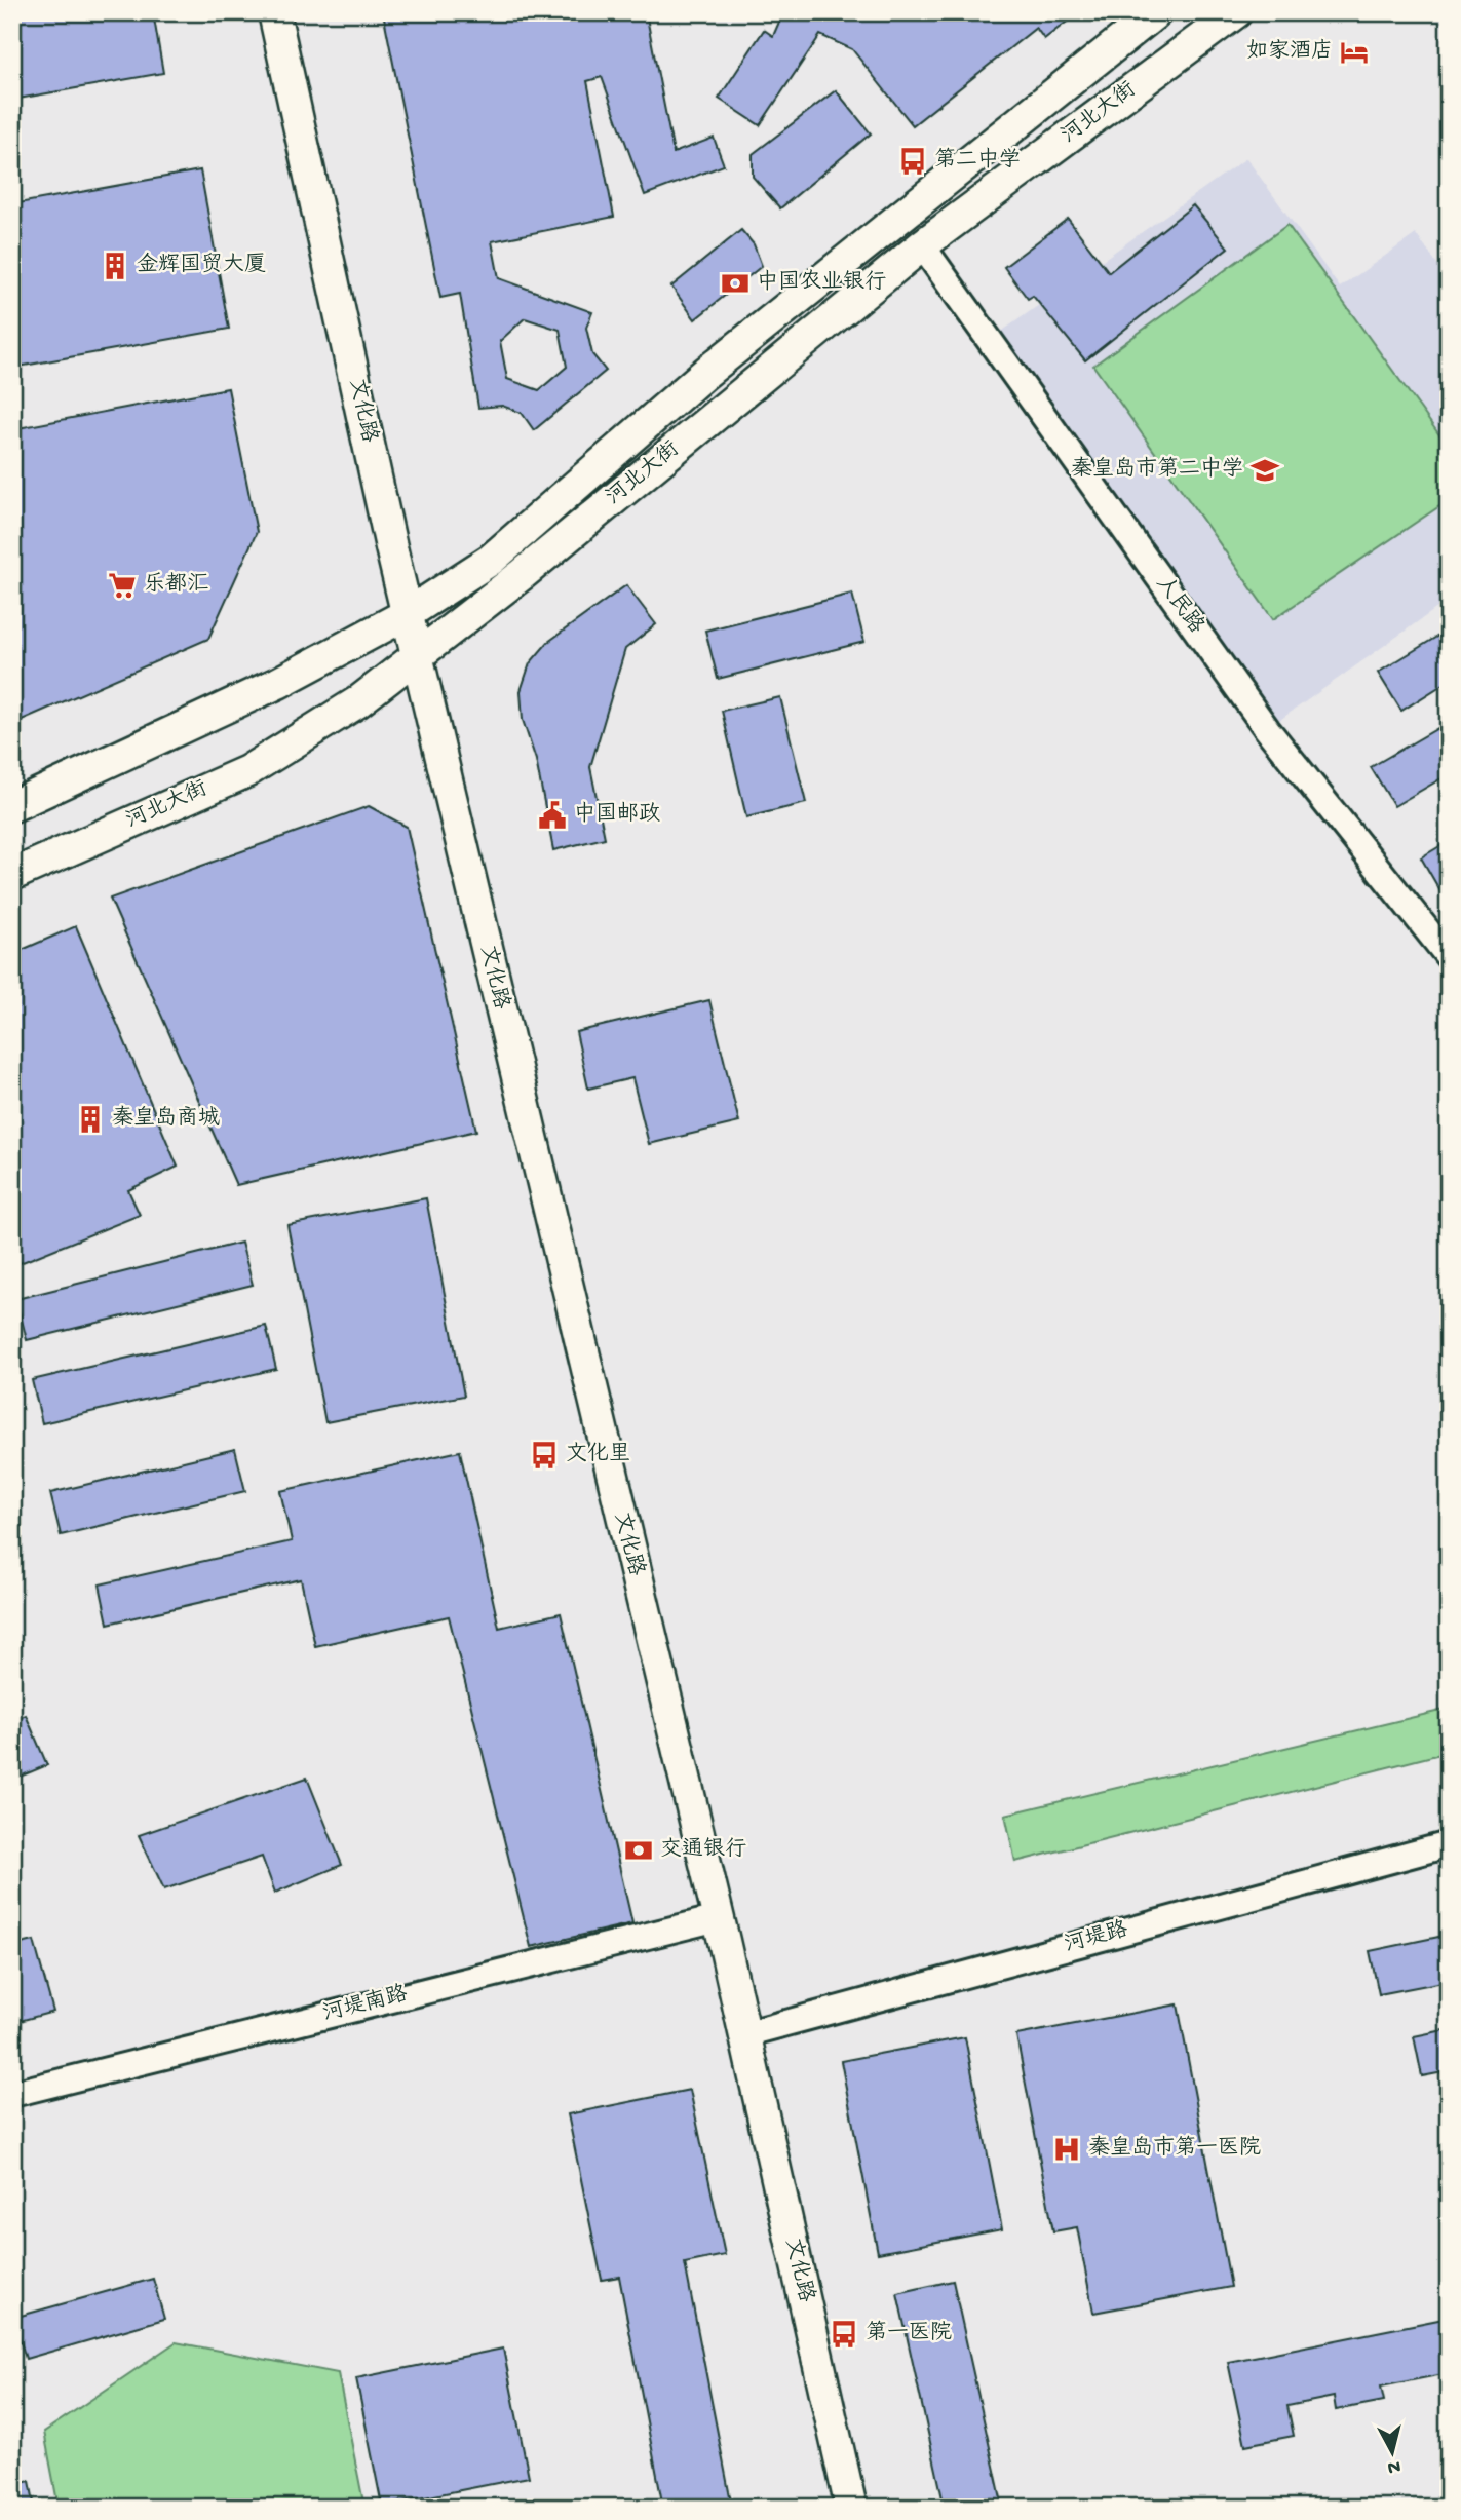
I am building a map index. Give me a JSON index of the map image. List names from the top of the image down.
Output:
{
  "streets": {
    "main road": ["河北大街", "文化路"],
    "street": ["人民路", "河堤路", "河堤南路"]
  },
  "crossings": [
    ["河北大街", "文化路"],
    ["河北大街", "人民路"],
    ["文化路", "河堤路"],
    ["文化路", "河堤南路"]
  ],
  "places": {
    "hotel": ["如家酒店"],
    "bus stop": ["第二中学", "文化里", "第一医院"],
    "building": ["金辉国贸大厦", "秦皇岛商城"],
    "bank": ["中国农业银行", "交通银行"],
    "school or university": ["秦皇岛市第二中学"],
    "supermarket": ["乐都汇"],
    "public building": ["中国邮政"],
    "hospital": ["秦皇岛市第一医院"]
  },
  "north": "bottom"
}
